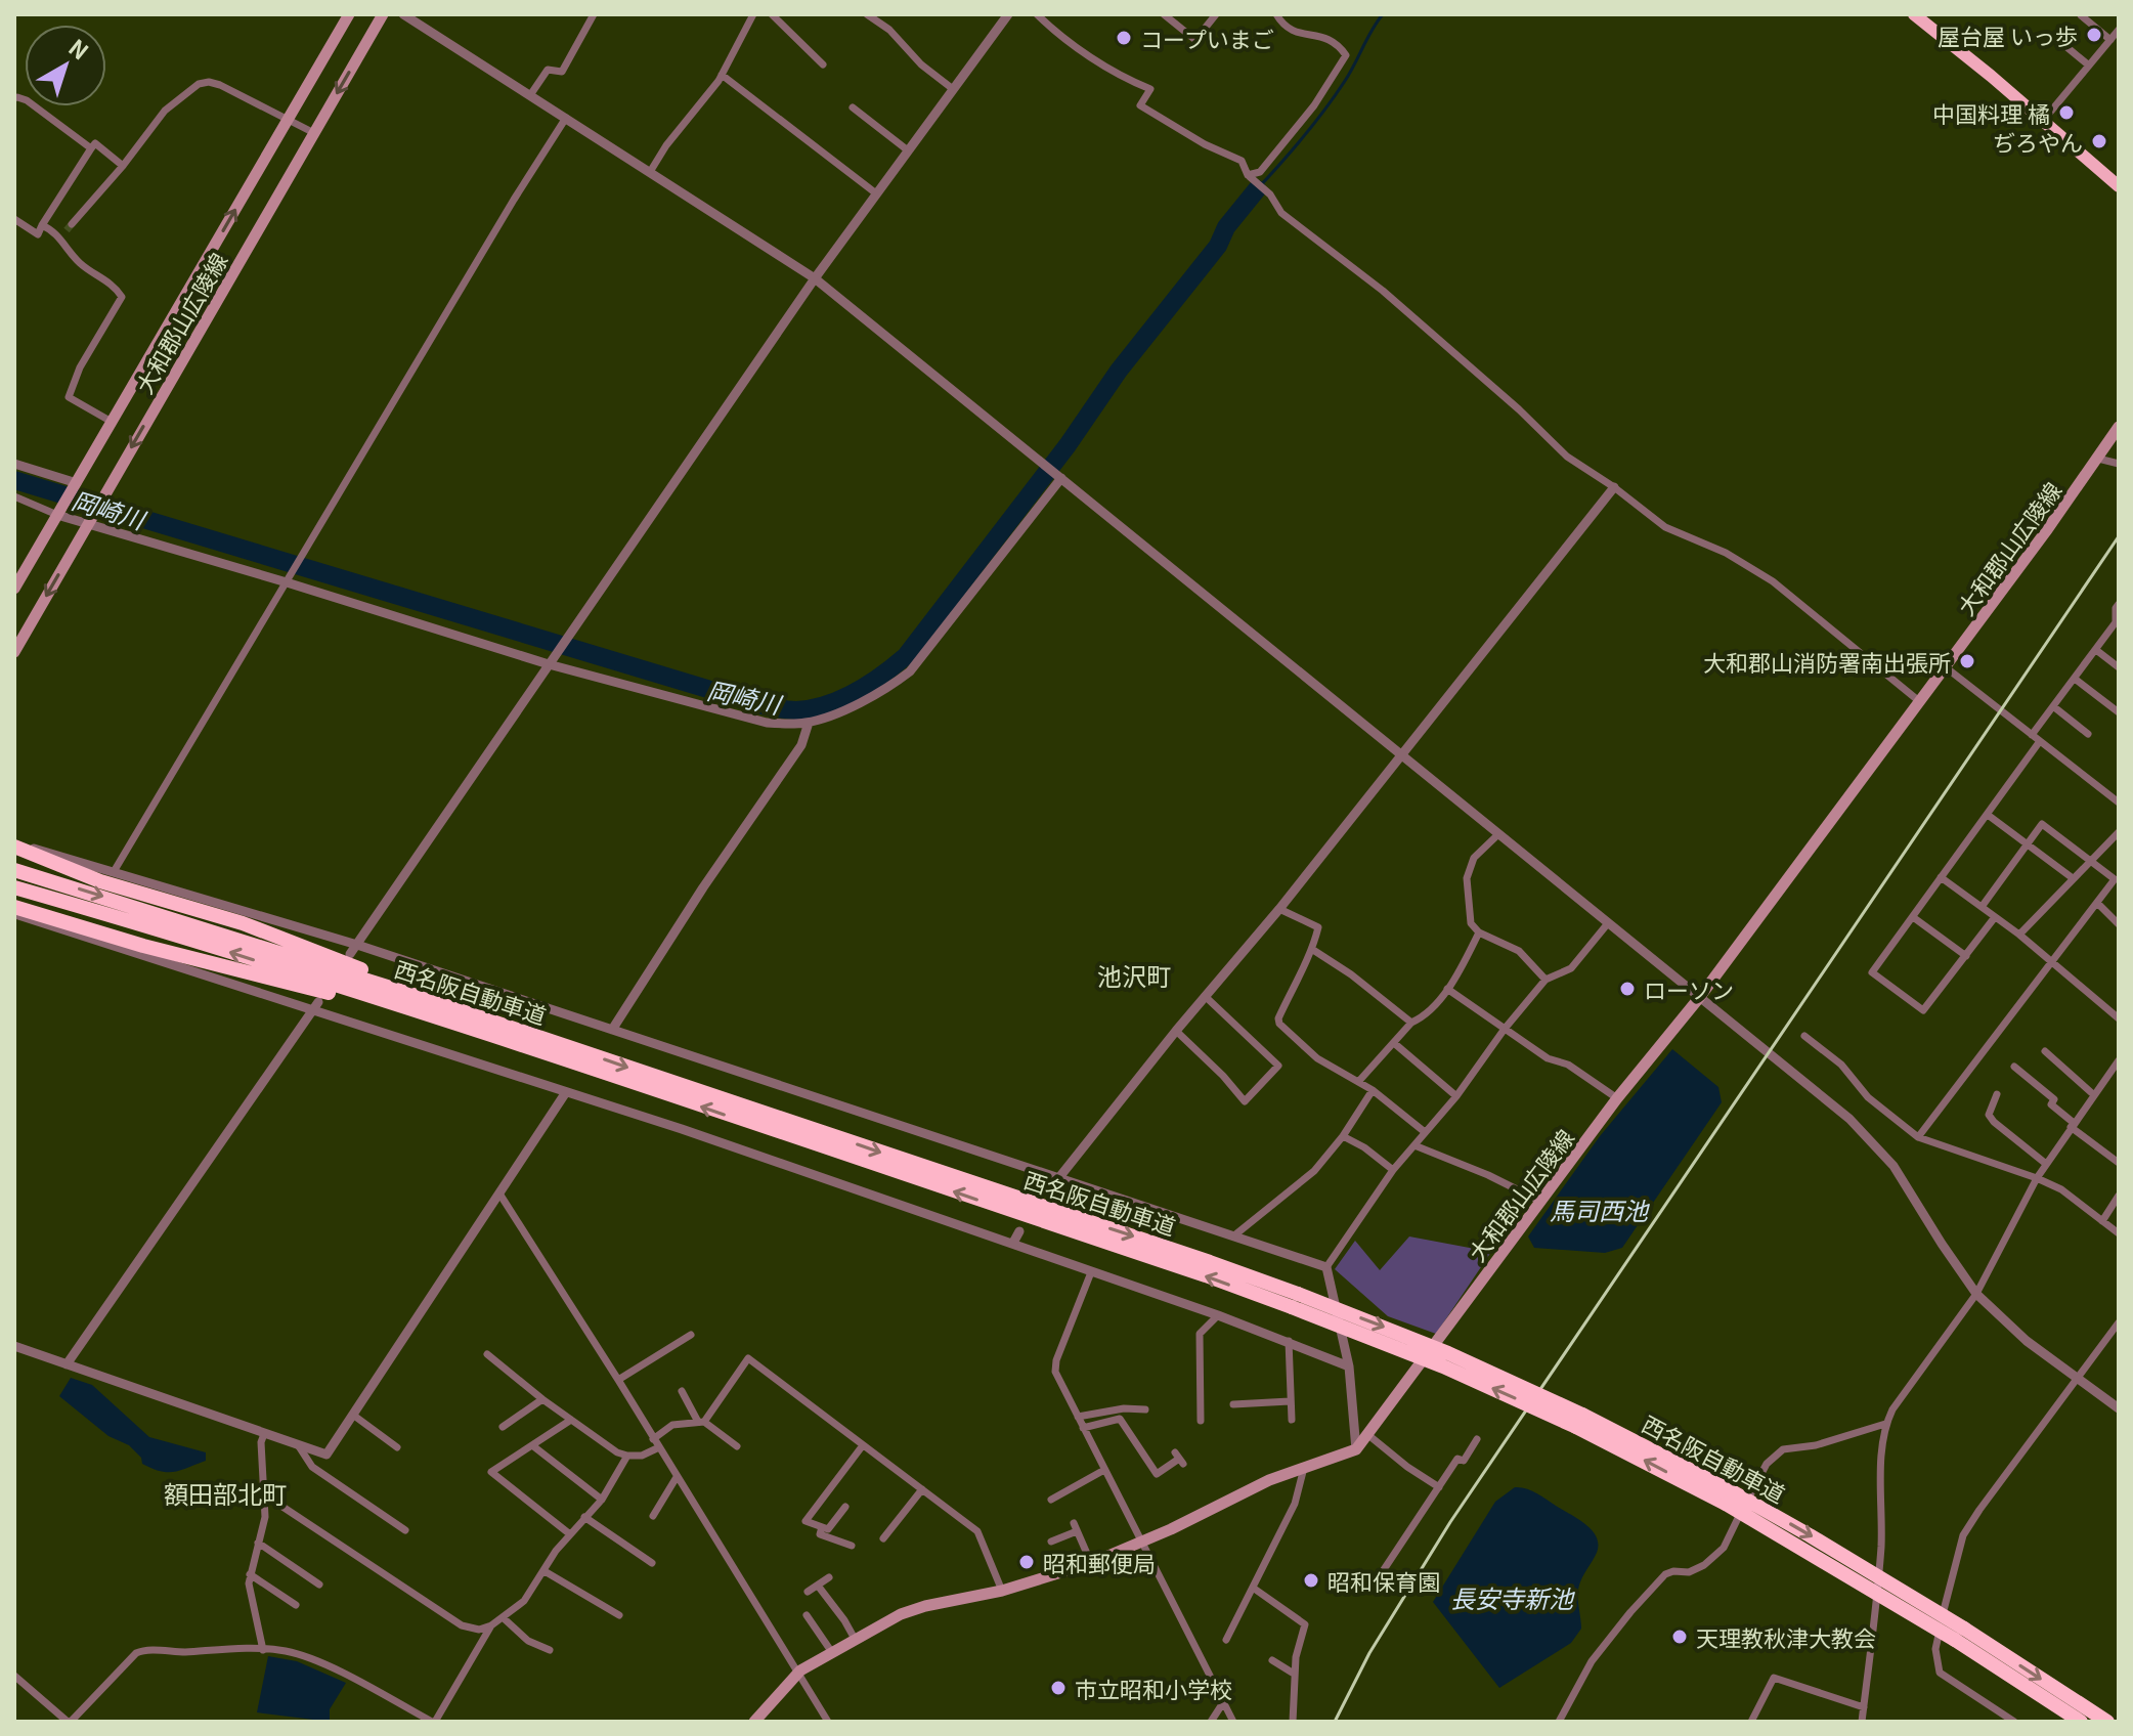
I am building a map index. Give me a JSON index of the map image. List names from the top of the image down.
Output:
{
  "streets": {
    "highway": ["西名阪自動車道"],
    "main road": ["大和郡山広陵線"]
  },
  "districts": ["池沢町", "額田部北町"],
  "water": ["岡崎川", "馬司西池", "長安寺新池"],
  "places": [
    "屋台屋 いっ歩",
    "コープいまご",
    "中国料理 橘",
    "ぢろやん",
    "大和郡山消防署南出張所",
    "ローソン",
    "昭和郵便局",
    "昭和保育園",
    "天理教秋津大教会",
    "市立昭和小学校"
  ],
  "north": "top right"
}
